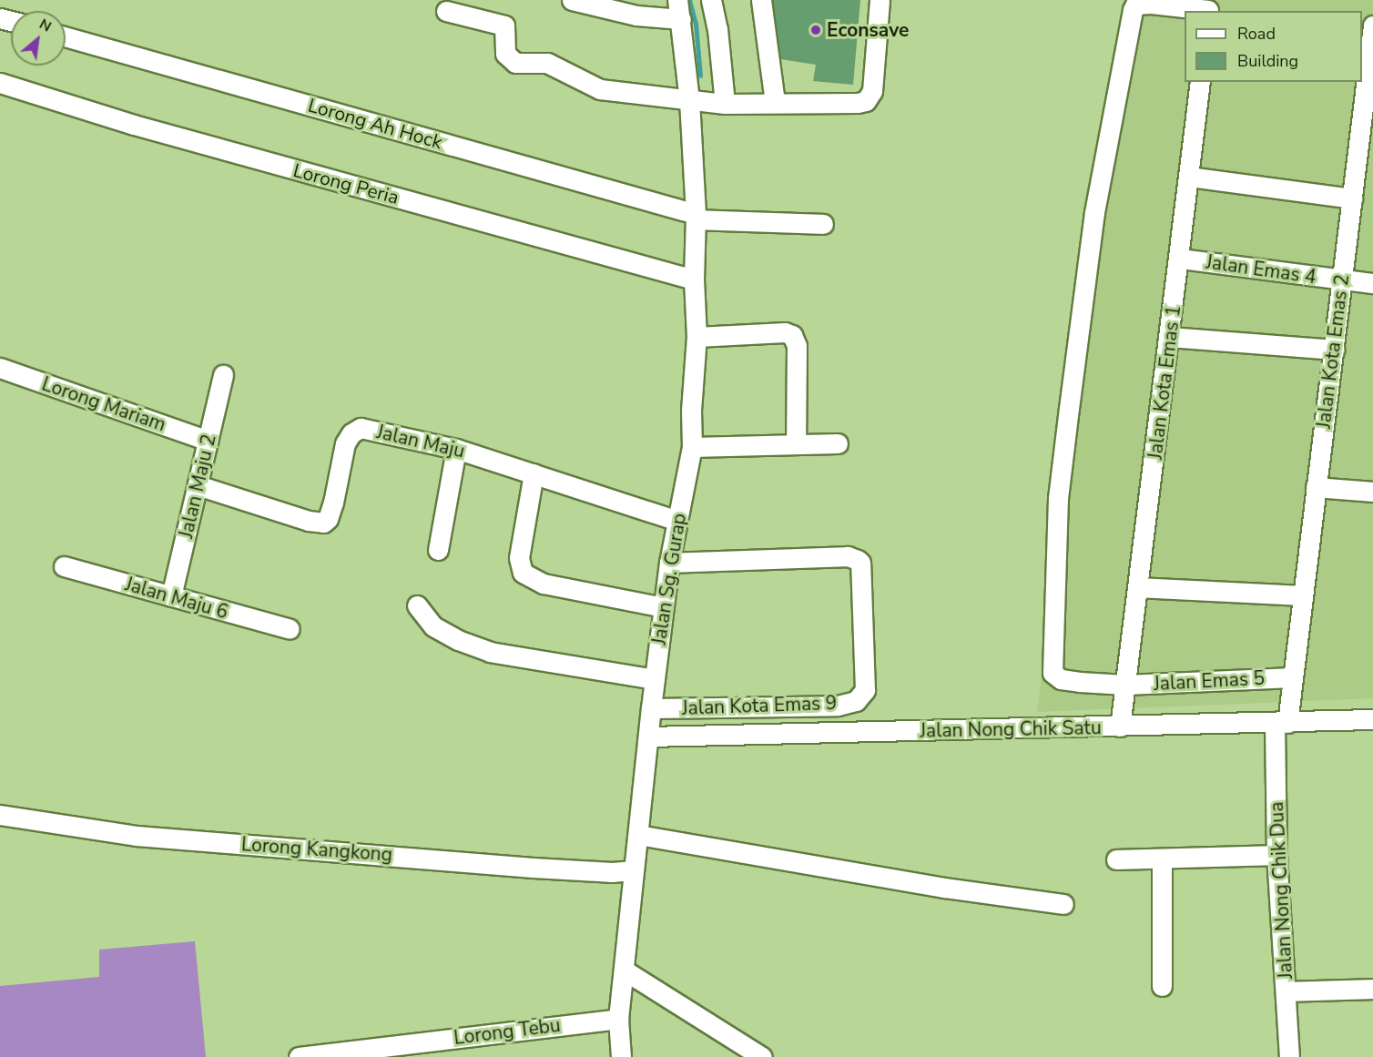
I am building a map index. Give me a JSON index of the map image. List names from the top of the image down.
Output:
{
  "streets": {
    "street": [
      "Lorong Ah Hock",
      "Lorong Peria",
      "Jalan Emas 4",
      "Jalan Kota Emas 2",
      "Jalan Kota Emas 1",
      "Lorong Mariam",
      "Jalan Maju",
      "Jalan Maju 2",
      "Jalan Sg. Gurap",
      "Jalan Maju 6",
      "Jalan Emas 5",
      "Jalan Kota Emas 9",
      "Jalan Nong Chik Satu",
      "Lorong Kangkong",
      "Jalan Nong Chik Dua",
      "Lorong Tebu"
    ]
  },
  "crossings": [
    ["Lorong Ah Hock", "Jalan Sg. Gurap"],
    ["Lorong Peria", "Jalan Sg. Gurap"],
    ["Jalan Emas 4", "Jalan Kota Emas 2"],
    ["Jalan Emas 4", "Jalan Kota Emas 1"],
    ["Jalan Kota Emas 2", "Jalan Emas 5"],
    ["Jalan Kota Emas 2", "Jalan Nong Chik Dua"],
    ["Jalan Kota Emas 1", "Jalan Emas 5"],
    ["Jalan Kota Emas 1", "Jalan Nong Chik Satu"],
    ["Lorong Mariam", "Jalan Maju 2"],
    ["Jalan Maju", "Jalan Maju 2"],
    ["Jalan Maju", "Jalan Sg. Gurap"],
    ["Jalan Maju 2", "Jalan Maju 6"],
    ["Jalan Sg. Gurap", "Jalan Kota Emas 9"],
    ["Jalan Sg. Gurap", "Jalan Nong Chik Satu"],
    ["Jalan Sg. Gurap", "Lorong Kangkong"],
    ["Jalan Sg. Gurap", "Lorong Tebu"],
    ["Jalan Emas 5", "Jalan Nong Chik Dua"],
    ["Jalan Nong Chik Satu", "Jalan Nong Chik Dua"]
  ],
  "places": ["Econsave"],
  "legend": ["Road", "Building"],
  "north": "top right"
}
